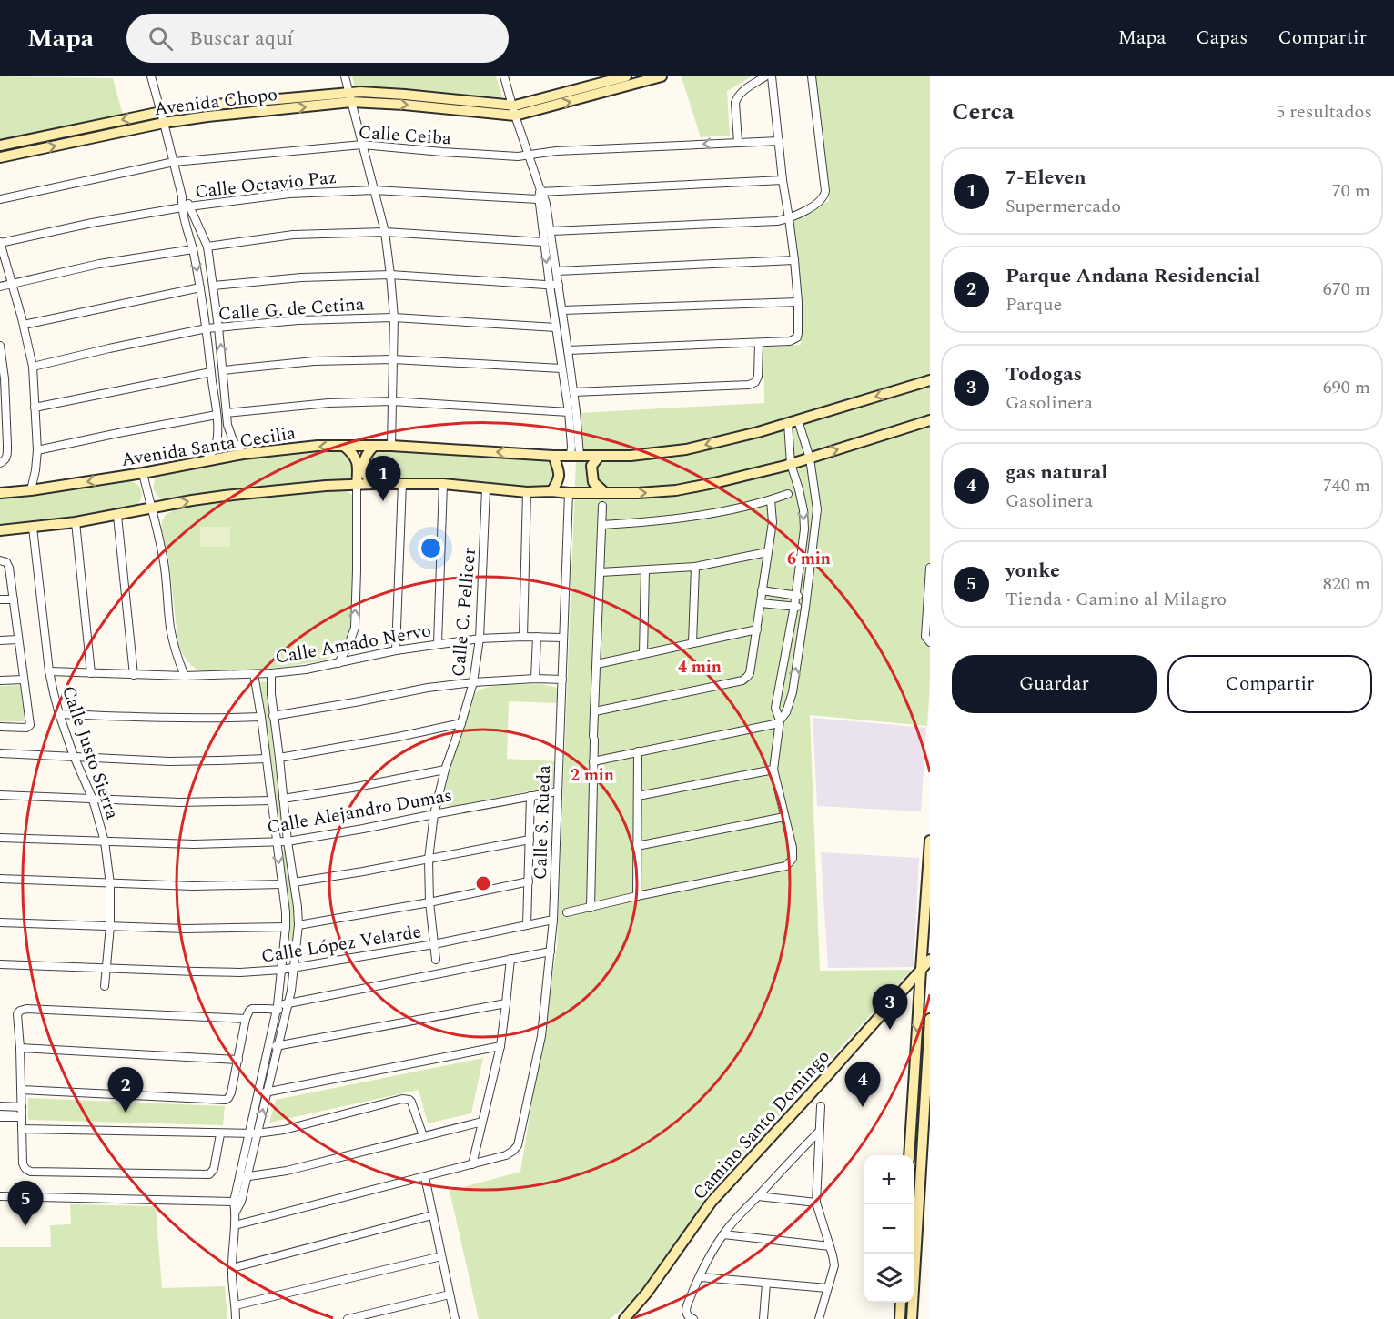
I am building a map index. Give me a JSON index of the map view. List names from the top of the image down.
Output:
{
  "streets": {
    "street": [
      "Avenida Chopo",
      "Calle Ceiba",
      "Calle Octavio Paz",
      "Calle G. de Cetina",
      "Avenida Santa Cecilia",
      "Calle C. Pellicer",
      "Calle Amado Nervo",
      "Calle Justo Sierra",
      "Calle Alejandro Dumas",
      "Calle S. Rueda",
      "Calle López Velarde",
      "Camino Santo Domingo"
    ]
  },
  "crossings": [
    ["Calle C. Pellicer", "Calle Amado Nervo"],
    ["Calle C. Pellicer", "Calle Alejandro Dumas"],
    ["Calle C. Pellicer", "Calle López Velarde"],
    ["Calle Amado Nervo", "Calle Justo Sierra"],
    ["Calle Amado Nervo", "Calle S. Rueda"],
    ["Calle Justo Sierra", "Calle Alejandro Dumas"],
    ["Calle Justo Sierra", "Calle López Velarde"],
    ["Calle Alejandro Dumas", "Calle S. Rueda"],
    ["Calle S. Rueda", "Calle López Velarde"]
  ],
  "page": {
    "header": "Mapa",
    "search": "Buscar aquí",
    "nav": ["Mapa", "Capas", "Compartir"],
    "heading": ["Cerca", "5 resultados"],
    "list": [
      {
        "mark": "1",
        "name": "7-Eleven",
        "note": "Supermercado",
        "value": "70 m"
      },
      {
        "mark": "2",
        "name": "Parque Andana Residencial",
        "note": "Parque",
        "value": "670 m"
      },
      {
        "mark": "3",
        "name": "Todogas",
        "note": "Gasolinera",
        "value": "690 m"
      },
      {
        "mark": "4",
        "name": "gas natural",
        "note": "Gasolinera",
        "value": "740 m"
      },
      {
        "mark": "5",
        "name": "yonke",
        "note": "Tienda · Camino al Milagro",
        "value": "820 m"
      }
    ],
    "pins": [
      "1",
      "3",
      "4",
      "2",
      "5"
    ],
    "buttons": ["Guardar", "Compartir"],
    "map_buttons": ["+", "−"]
  },
  "rings": ["6 min", "4 min", "2 min"]
}
